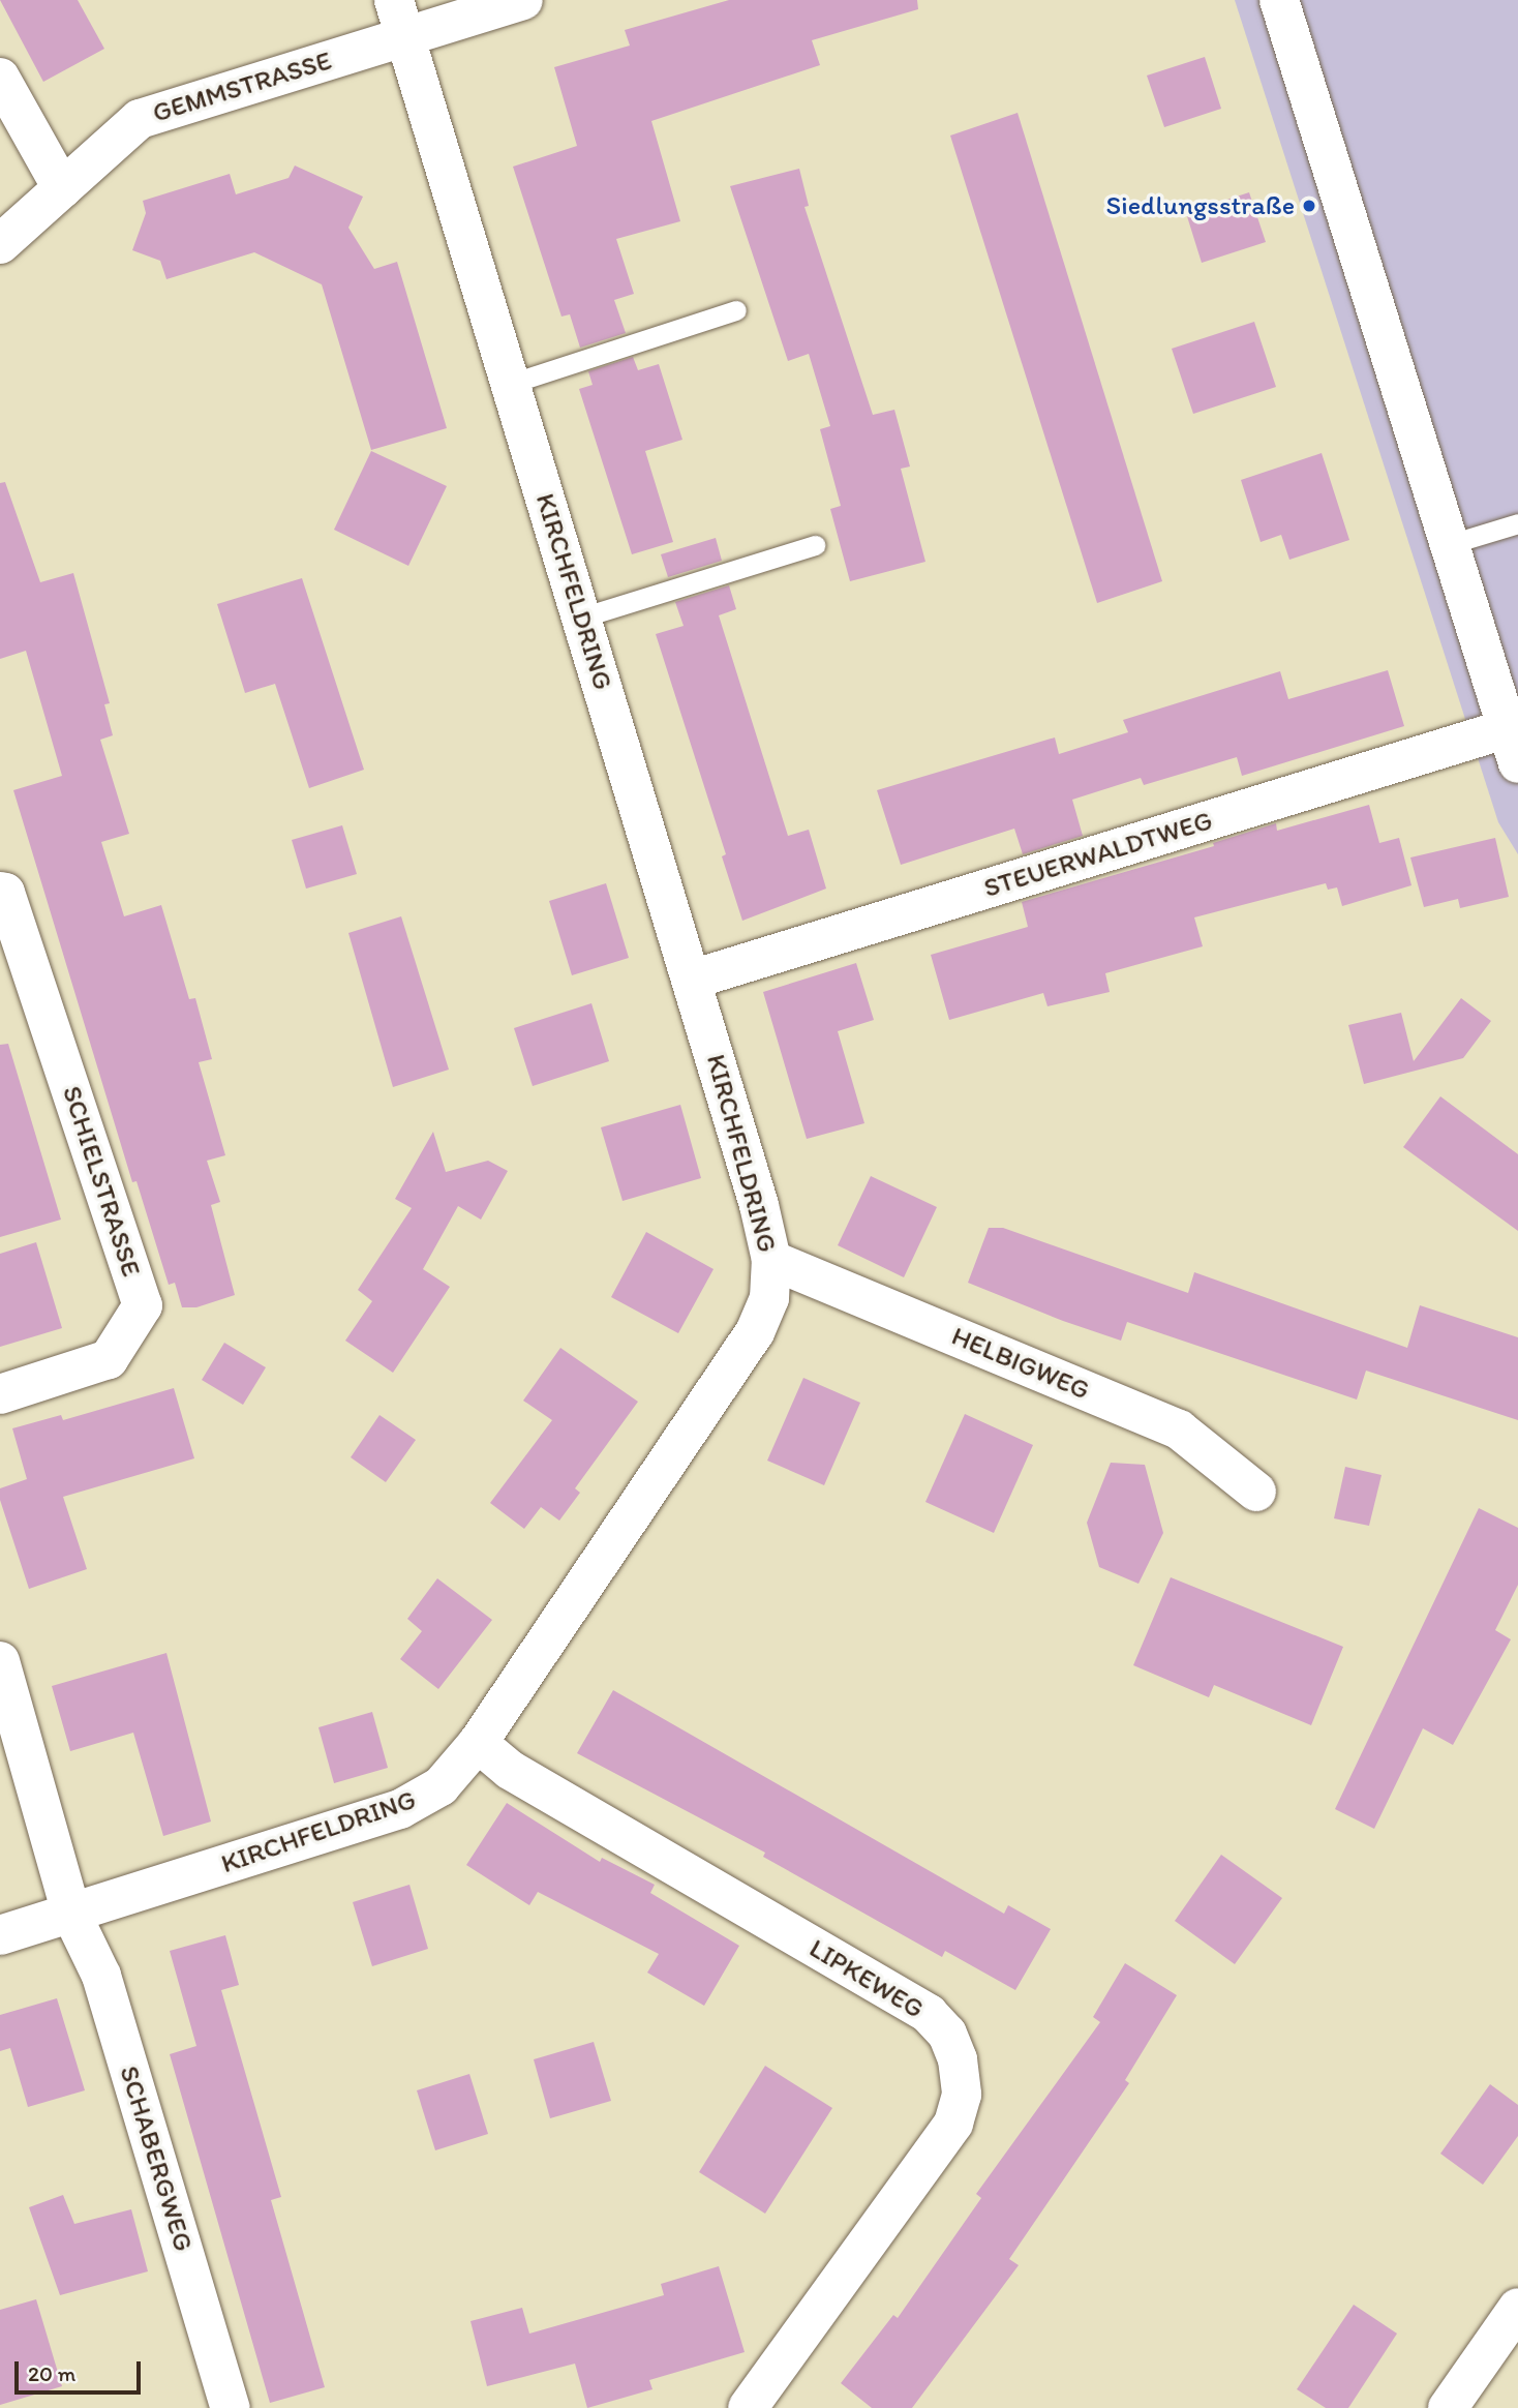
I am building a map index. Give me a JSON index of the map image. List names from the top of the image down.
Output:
{
  "streets": {
    "street": [
      "GEMMSTRASSE",
      "KIRCHFELDRING",
      "STEUERWALDTWEG",
      "SCHIELSTRASSE",
      "HELBIGWEG",
      "LIPKEWEG",
      "SCHABERGWEG"
    ]
  },
  "crossings": [
    ["GEMMSTRASSE", "KIRCHFELDRING"],
    ["KIRCHFELDRING", "STEUERWALDTWEG"],
    ["KIRCHFELDRING", "HELBIGWEG"],
    ["KIRCHFELDRING", "LIPKEWEG"],
    ["KIRCHFELDRING", "SCHABERGWEG"]
  ],
  "places": ["Siedlungsstraße"],
  "scale_bar": "20 m"
}
